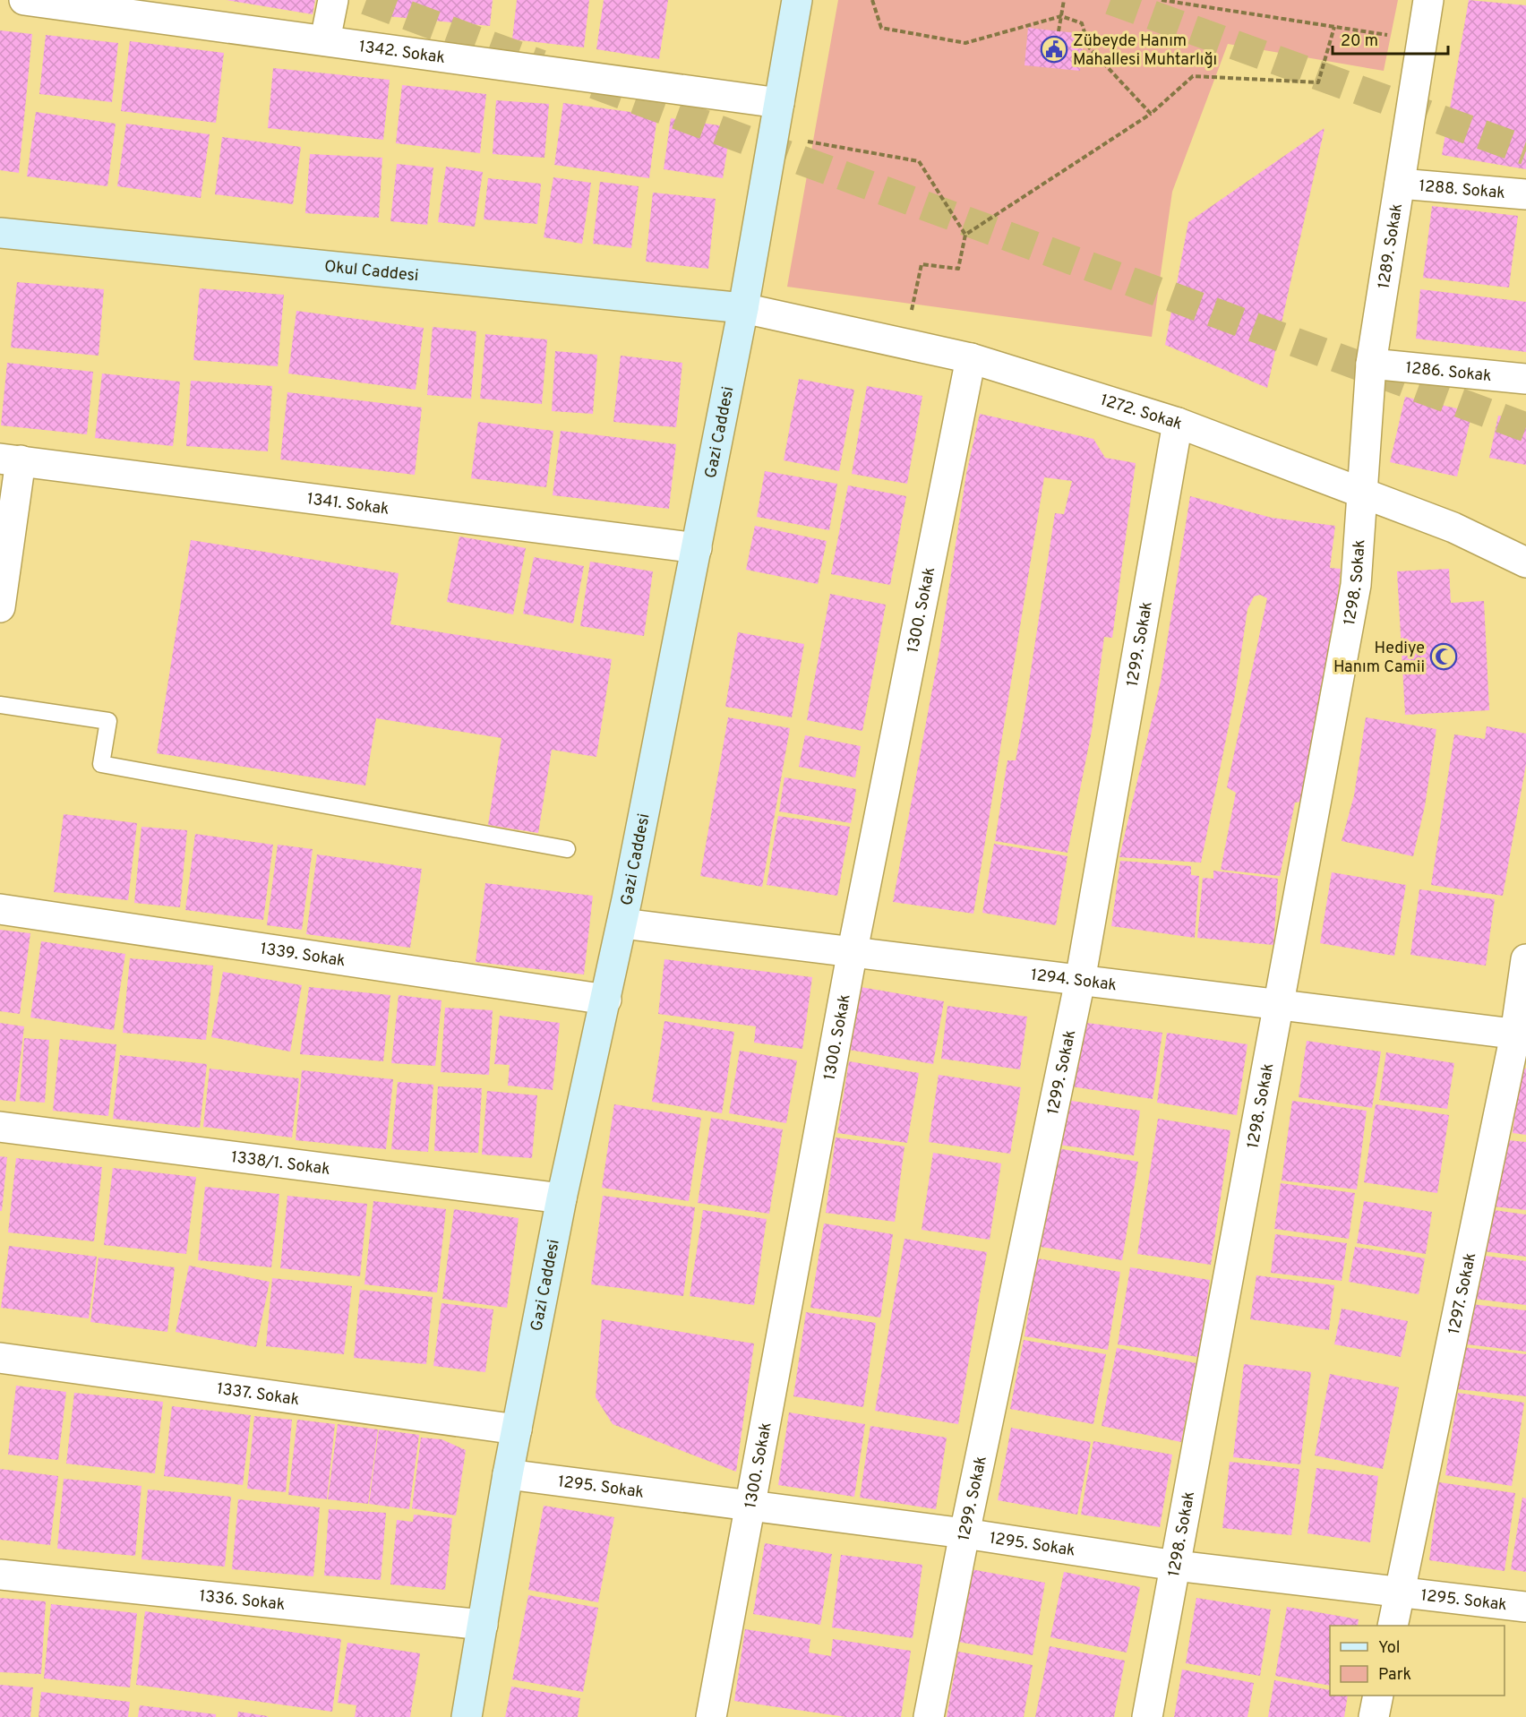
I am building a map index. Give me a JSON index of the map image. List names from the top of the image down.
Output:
{
  "streets": {
    "main road": ["Okul Caddesi", "Gazi Caddesi"],
    "street": [
      "1342. Sokak",
      "1288. Sokak",
      "1289. Sokak",
      "1286. Sokak",
      "1272. Sokak",
      "1341. Sokak",
      "1298. Sokak",
      "1300. Sokak",
      "1299. Sokak",
      "1339. Sokak",
      "1294. Sokak",
      "1338/1. Sokak",
      "1297. Sokak",
      "1337. Sokak",
      "1295. Sokak",
      "1336. Sokak"
    ]
  },
  "crossings": [
    ["1342. Sokak", "Gazi Caddesi"],
    ["1288. Sokak", "1289. Sokak"],
    ["1289. Sokak", "1286. Sokak"],
    ["1289. Sokak", "1272. Sokak"],
    ["1289. Sokak", "1298. Sokak"],
    ["Okul Caddesi", "1272. Sokak"],
    ["Okul Caddesi", "Gazi Caddesi"],
    ["1272. Sokak", "Gazi Caddesi"],
    ["1272. Sokak", "1298. Sokak"],
    ["1272. Sokak", "1300. Sokak"],
    ["1272. Sokak", "1299. Sokak"],
    ["Gazi Caddesi", "1341. Sokak"],
    ["Gazi Caddesi", "1339. Sokak"],
    ["Gazi Caddesi", "1294. Sokak"],
    ["Gazi Caddesi", "1338/1. Sokak"],
    ["Gazi Caddesi", "1337. Sokak"],
    ["Gazi Caddesi", "1295. Sokak"],
    ["Gazi Caddesi", "1336. Sokak"],
    ["1298. Sokak", "1294. Sokak"],
    ["1298. Sokak", "1295. Sokak"],
    ["1300. Sokak", "1294. Sokak"],
    ["1300. Sokak", "1295. Sokak"],
    ["1299. Sokak", "1294. Sokak"],
    ["1299. Sokak", "1295. Sokak"],
    ["1294. Sokak", "1297. Sokak"],
    ["1297. Sokak", "1295. Sokak"]
  ],
  "places": {
    "public building": ["Zübeyde Hanım Mahallesi Muhtarlığı"],
    "mosque": ["Hediye Hanım Camii"]
  },
  "legend": ["Yol", "Park"],
  "scale_bar": "20 m"
}
